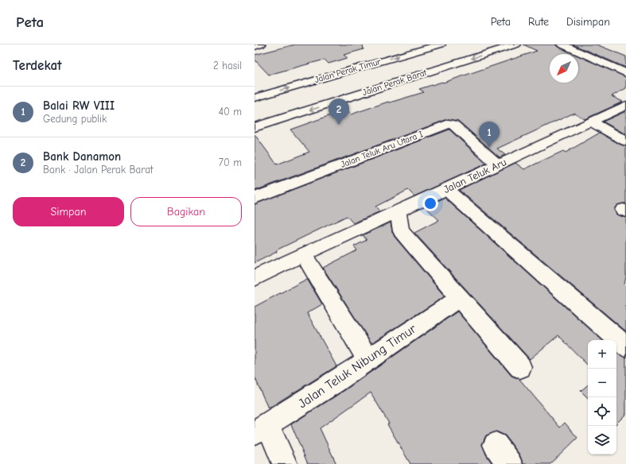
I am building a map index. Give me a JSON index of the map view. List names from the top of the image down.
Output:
{
  "streets": {
    "main road": [
      "Jalan Perak Timur",
      "Jalan Perak Barat",
      "Jalan Teluk Aru Utara I",
      "Jalan Teluk Aru",
      "Jalan Teluk Nibung Timur"
    ]
  },
  "crossings": [
    ["Jalan Teluk Aru Utara I", "Jalan Teluk Aru"]
  ],
  "one_way": ["Jalan Perak Timur", "Jalan Perak Barat"],
  "north": "bottom left",
  "page": {
    "header": "Peta",
    "nav": ["Peta", "Rute", "Disimpan"],
    "heading": ["Terdekat", "2 hasil"],
    "list": [
      {
        "mark": "1",
        "name": "Balai RW VIII",
        "note": "Gedung publik",
        "value": "40 m"
      },
      {
        "mark": "2",
        "name": "Bank Danamon",
        "note": "Bank · Jalan Perak Barat",
        "value": "70 m"
      }
    ],
    "pins": ["2", "1"],
    "buttons": ["Simpan", "Bagikan"],
    "map_buttons": ["+", "−"]
  }
}
